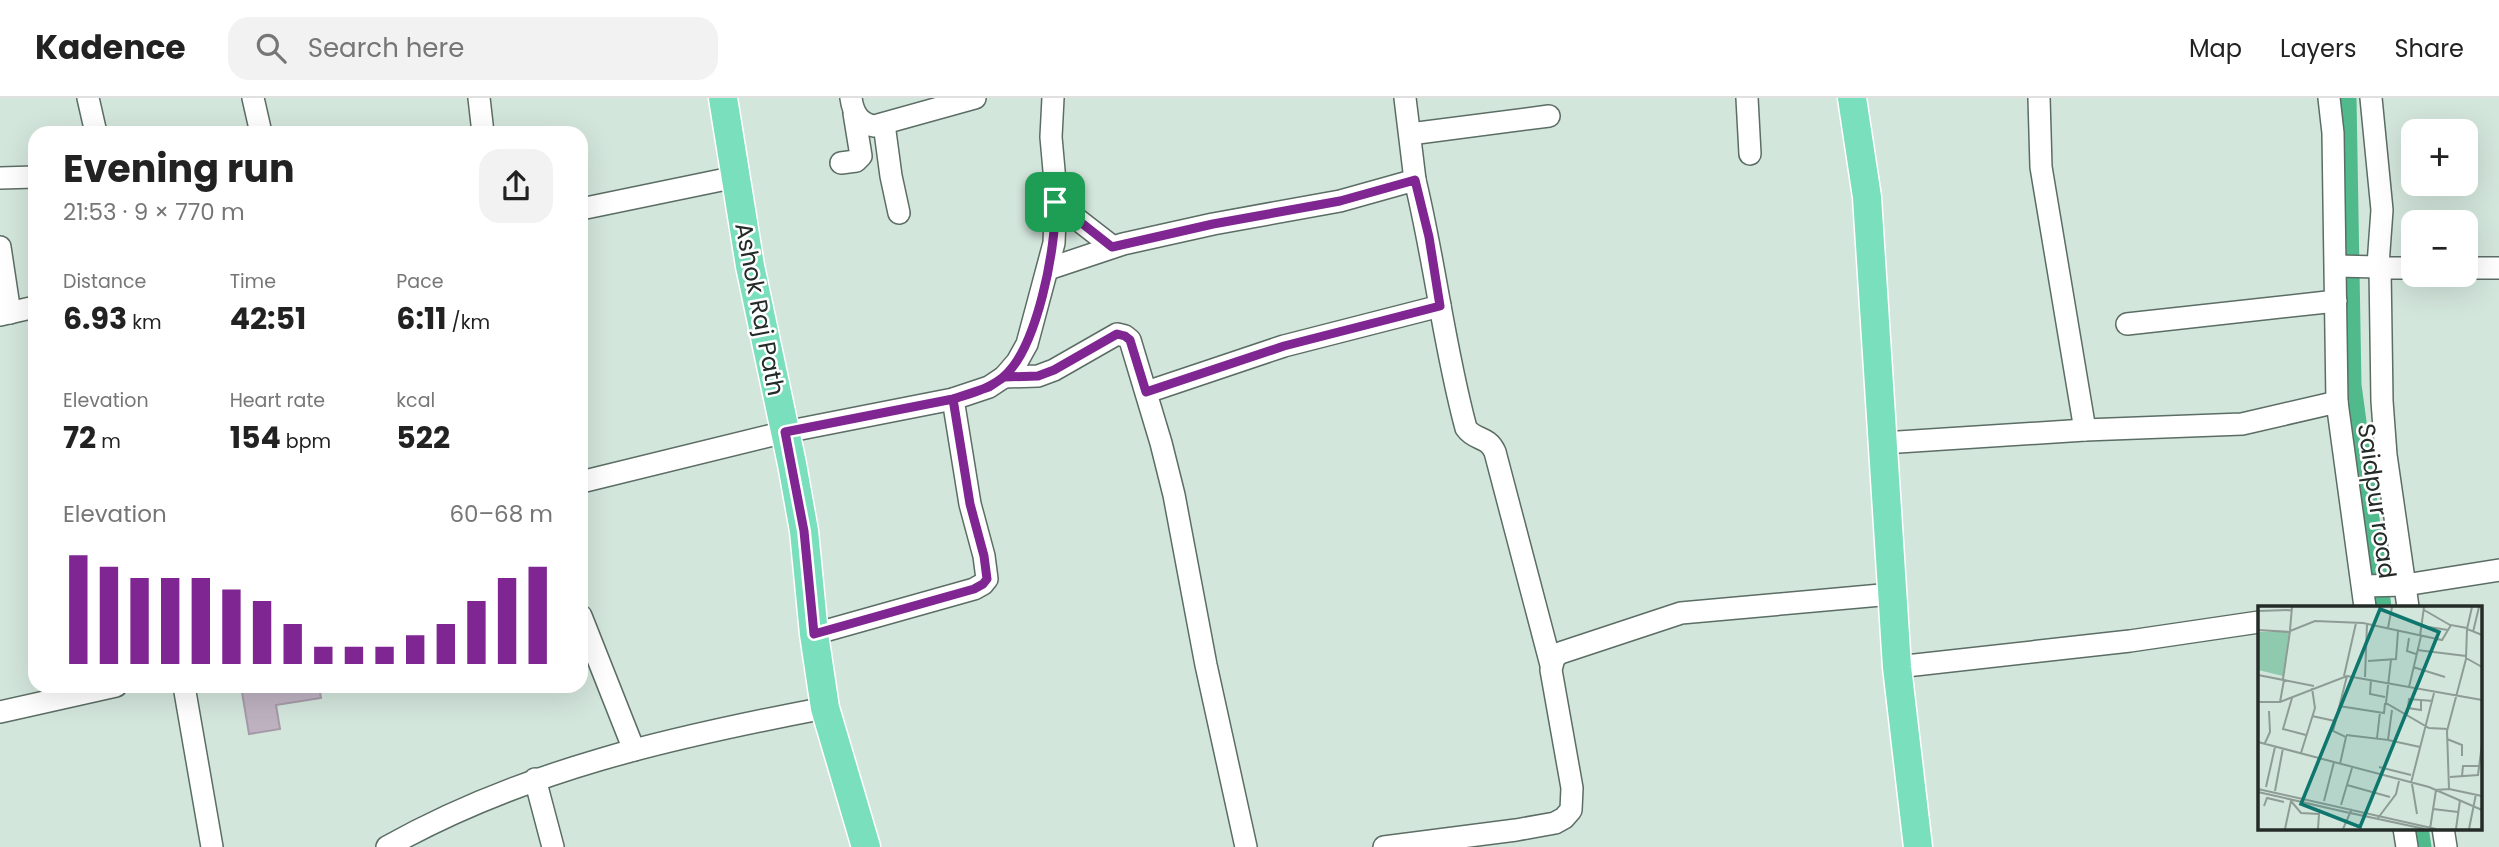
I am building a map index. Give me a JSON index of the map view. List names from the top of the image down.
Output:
{
  "streets": {
    "main road": ["Ashok Raj Path"],
    "street": ["Saidpur road"]
  },
  "page": {
    "header": "Kadence",
    "search": "Search here",
    "nav": ["Map", "Layers", "Share"],
    "map_buttons": ["+", "−"],
    "heading": ["Evening run", "21:53 · 9 × 770 m"],
    "stats": [
      ["Distance", "6.93 km"],
      ["Time", "42:51"],
      ["Pace", "6:11 /km"],
      ["Elevation", "72 m"],
      ["Heart rate", "154 bpm"],
      ["kcal", "522"]
    ],
    "chart": ["Elevation", "60–68 m"]
  }
}
